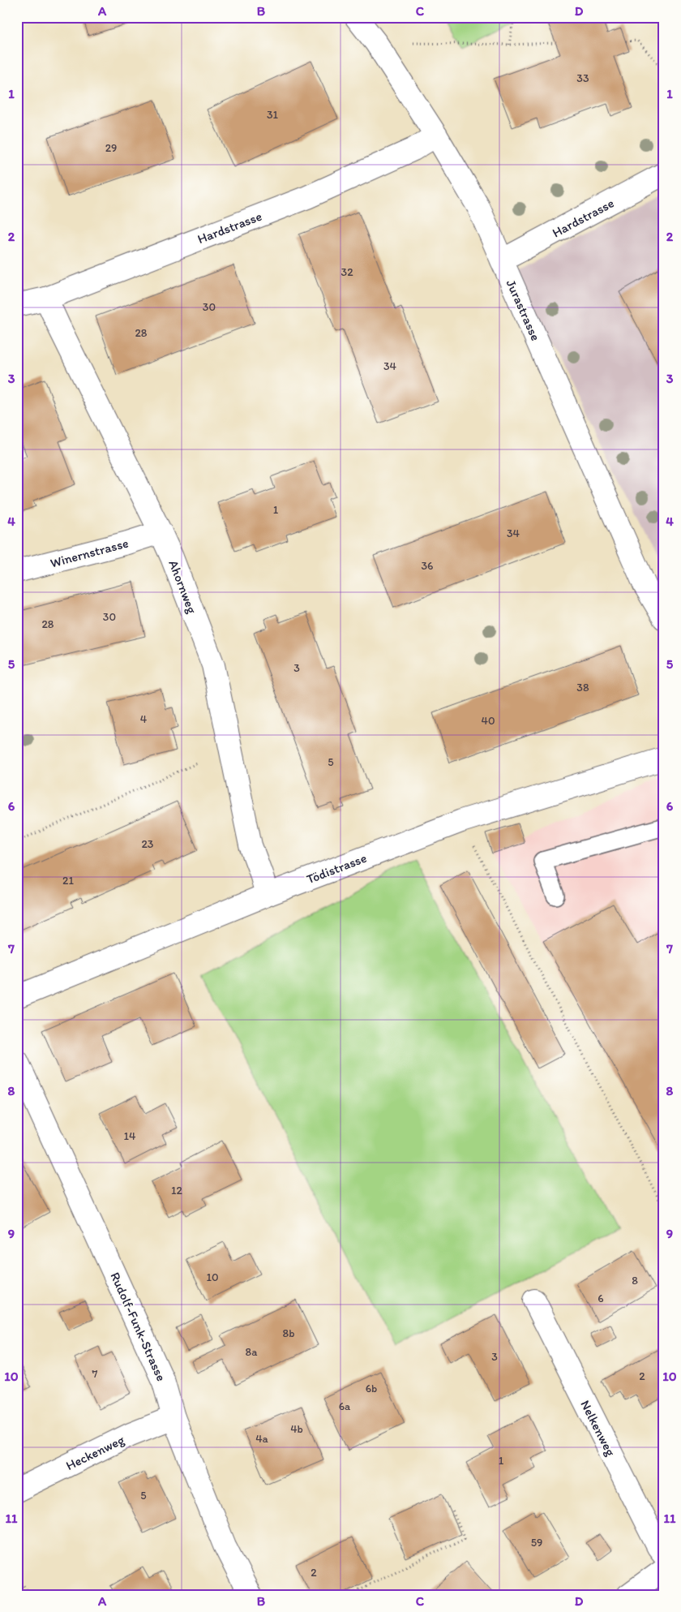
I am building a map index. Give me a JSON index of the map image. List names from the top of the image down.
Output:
{
  "streets": {
    "street": [
      "Hardstrasse",
      "Jurastrasse",
      "Winernstrasse",
      "Ahornweg",
      "Tödistrasse",
      "Rudolf-Funk-Strasse",
      "Nelkenweg",
      "Heckenweg"
    ]
  },
  "crossings": [
    ["Hardstrasse", "Jurastrasse"],
    ["Hardstrasse", "Ahornweg"],
    ["Winernstrasse", "Ahornweg"],
    ["Ahornweg", "Tödistrasse"],
    ["Rudolf-Funk-Strasse", "Heckenweg"]
  ],
  "house_numbers": [
    "33",
    "31",
    "29",
    "32",
    "30",
    "28",
    "34",
    "1",
    "34",
    "36",
    "30",
    "28",
    "3",
    "38",
    "4",
    "40",
    "5",
    "23",
    "21",
    "14",
    "12",
    "10",
    "8",
    "6",
    "8b",
    "8a",
    "3",
    "7",
    "2",
    "6b",
    "6a",
    "4b",
    "4a",
    "1",
    "5",
    "59",
    "2"
  ],
  "grid": {
    "columns": [
      "A",
      "B",
      "C",
      "D"
    ],
    "rows": [
      "1",
      "2",
      "3",
      "4",
      "5",
      "6",
      "7",
      "8",
      "9",
      "10",
      "11"
    ]
  }
}
